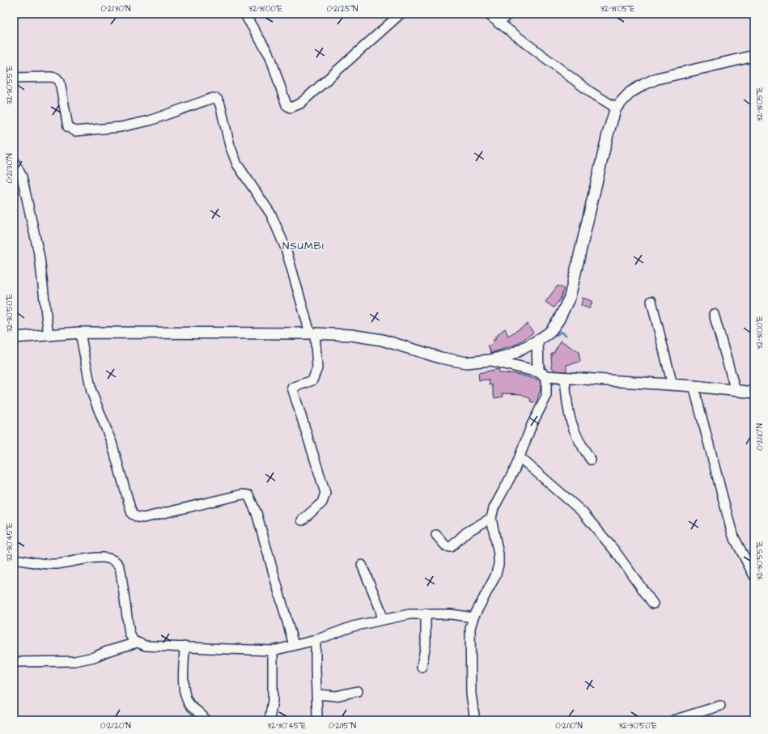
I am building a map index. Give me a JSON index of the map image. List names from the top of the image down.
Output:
{
  "districts": ["NSUMBI"],
  "coordinates": [
    "0°21'30\"N",
    "32°31'00\"E",
    "0°21'25\"N",
    "32°31'05\"E",
    "32°30'55\"E",
    "32°30'50\"E",
    "0°21'10\"N",
    "32°30'45\"E",
    "0°21'20\"N",
    "0°21'15\"N"
  ]
}
